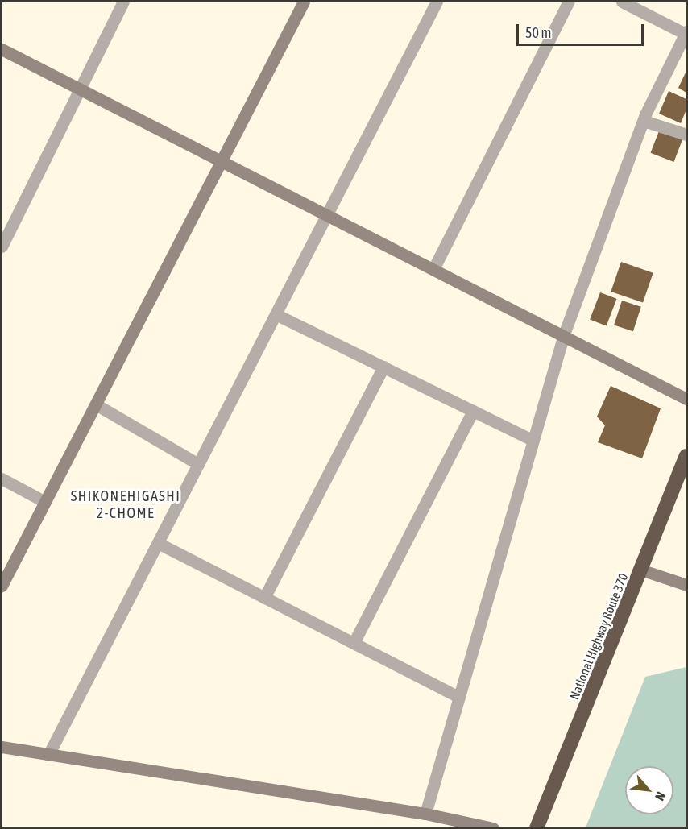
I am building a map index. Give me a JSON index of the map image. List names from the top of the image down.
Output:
{
  "streets": {
    "highway": ["National Highway Route 370"]
  },
  "districts": ["SHIKONEHIGASHI 2-CHOME"],
  "scale_bar": "50 m",
  "north": "bottom right"
}
